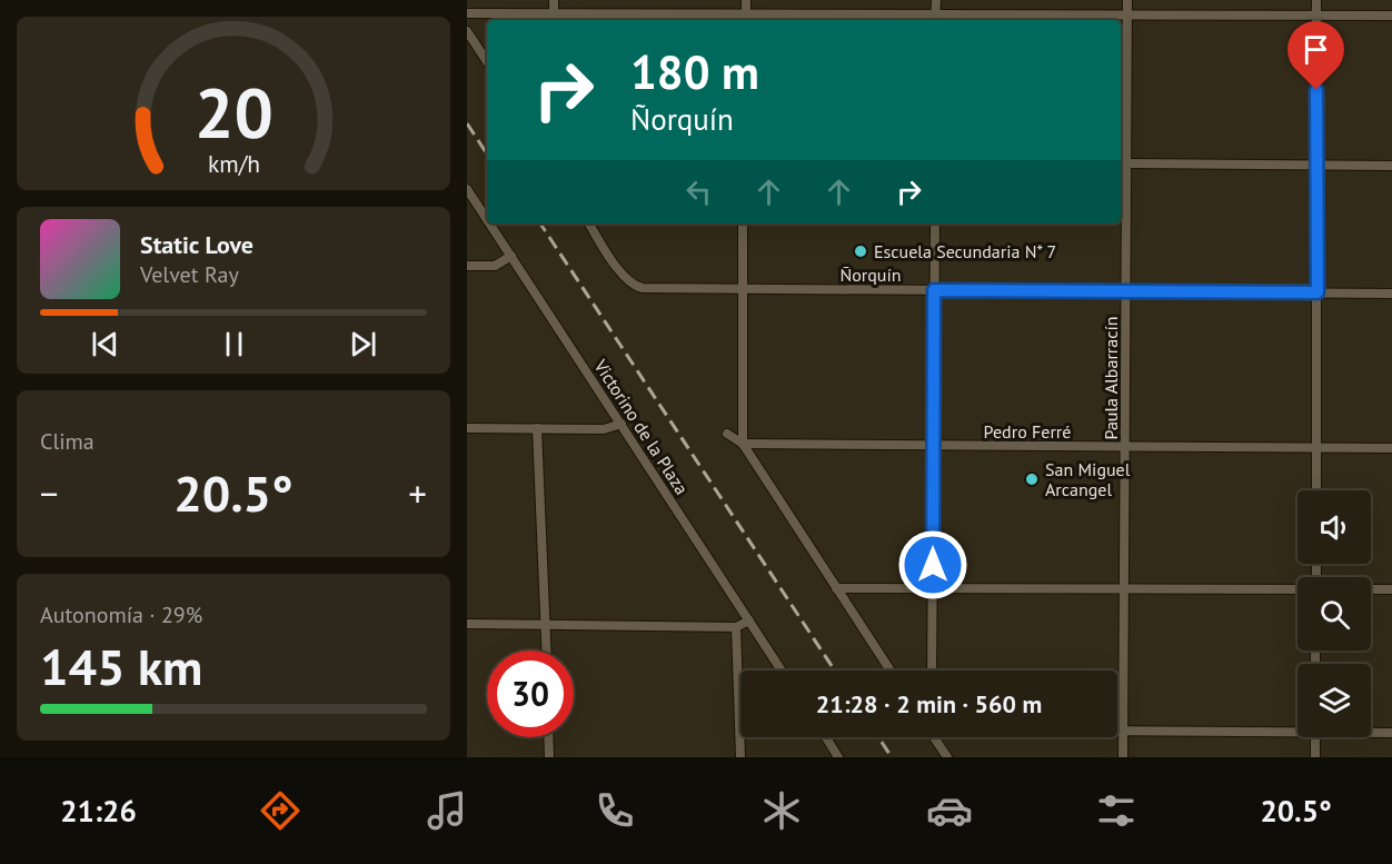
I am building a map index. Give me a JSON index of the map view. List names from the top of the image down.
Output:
{
  "streets": {
    "street": [
      "Ñorquín",
      "Paula Albarracín",
      "Victorino de la Plaza",
      "Pedro Ferré"
    ]
  },
  "crossings": [
    ["Ñorquín", "Paula Albarracín"],
    ["Paula Albarracín", "Pedro Ferré"]
  ],
  "places": ["Escuela Secundaria N* 7", "San Miguel Arcangel"],
  "page": {
    "turn": ["180 m", "Ñorquín"],
    "song": ["Static Love", "Velvet Ray"],
    "tile": [
      "Clima",
      ["Autonomía · 29%", "145 km"]
    ],
    "heat": ["−", "20.5°", "+"],
    "limit": "30",
    "trip": "21:28 · 2 min · 560 m",
    "tabs": ["21:26", "20.5°"],
    "gauge": ["20", "km/h"]
  }
}
